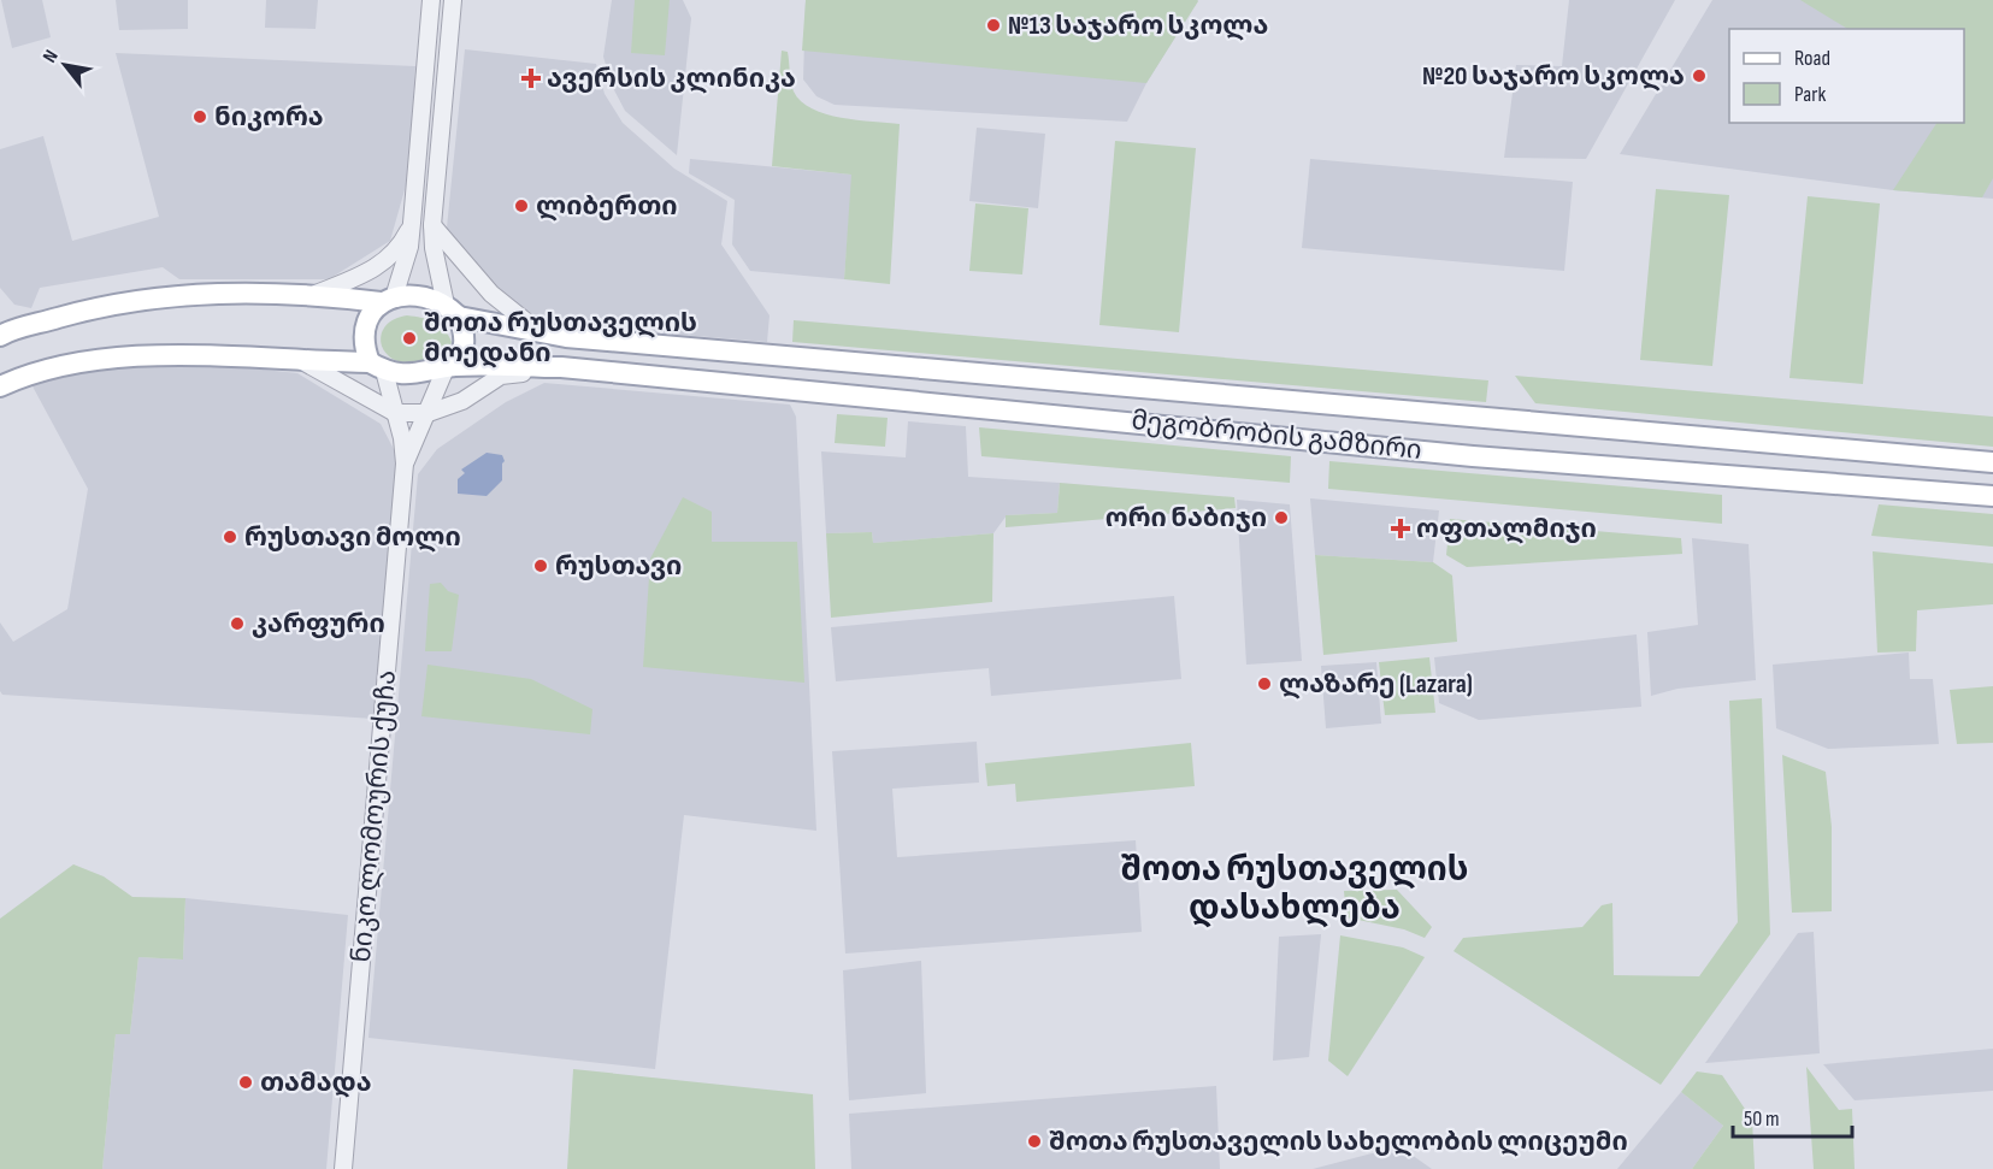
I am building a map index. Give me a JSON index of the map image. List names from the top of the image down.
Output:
{
  "streets": {
    "main road": ["მეგობრობის გამზირი"],
    "street": ["ნიკო ლომოურის ქუჩა"]
  },
  "districts": ["შოთა რუსთაველის დასახლება"],
  "places": {
    "other": [
      "№13 საჯარო სკოლა",
      "№20 საჯარო სკოლა",
      "ნიკორა",
      "ლიბერთი",
      "შოთა რუსთაველის მოედანი",
      "ორი ნაბიჯი",
      "რუსთავი მოლი",
      "რუსთავი",
      "კარფური",
      "ლაზარე (Lazara)",
      "თამადა",
      "შოთა რუსთაველის სახელობის ლიცეუმი"
    ],
    "health": ["ავერსის კლინიკა", "ოფთალმიჯი"]
  },
  "legend": ["Road", "Park"],
  "scale_bar": "50 m",
  "north": "top left"
}
